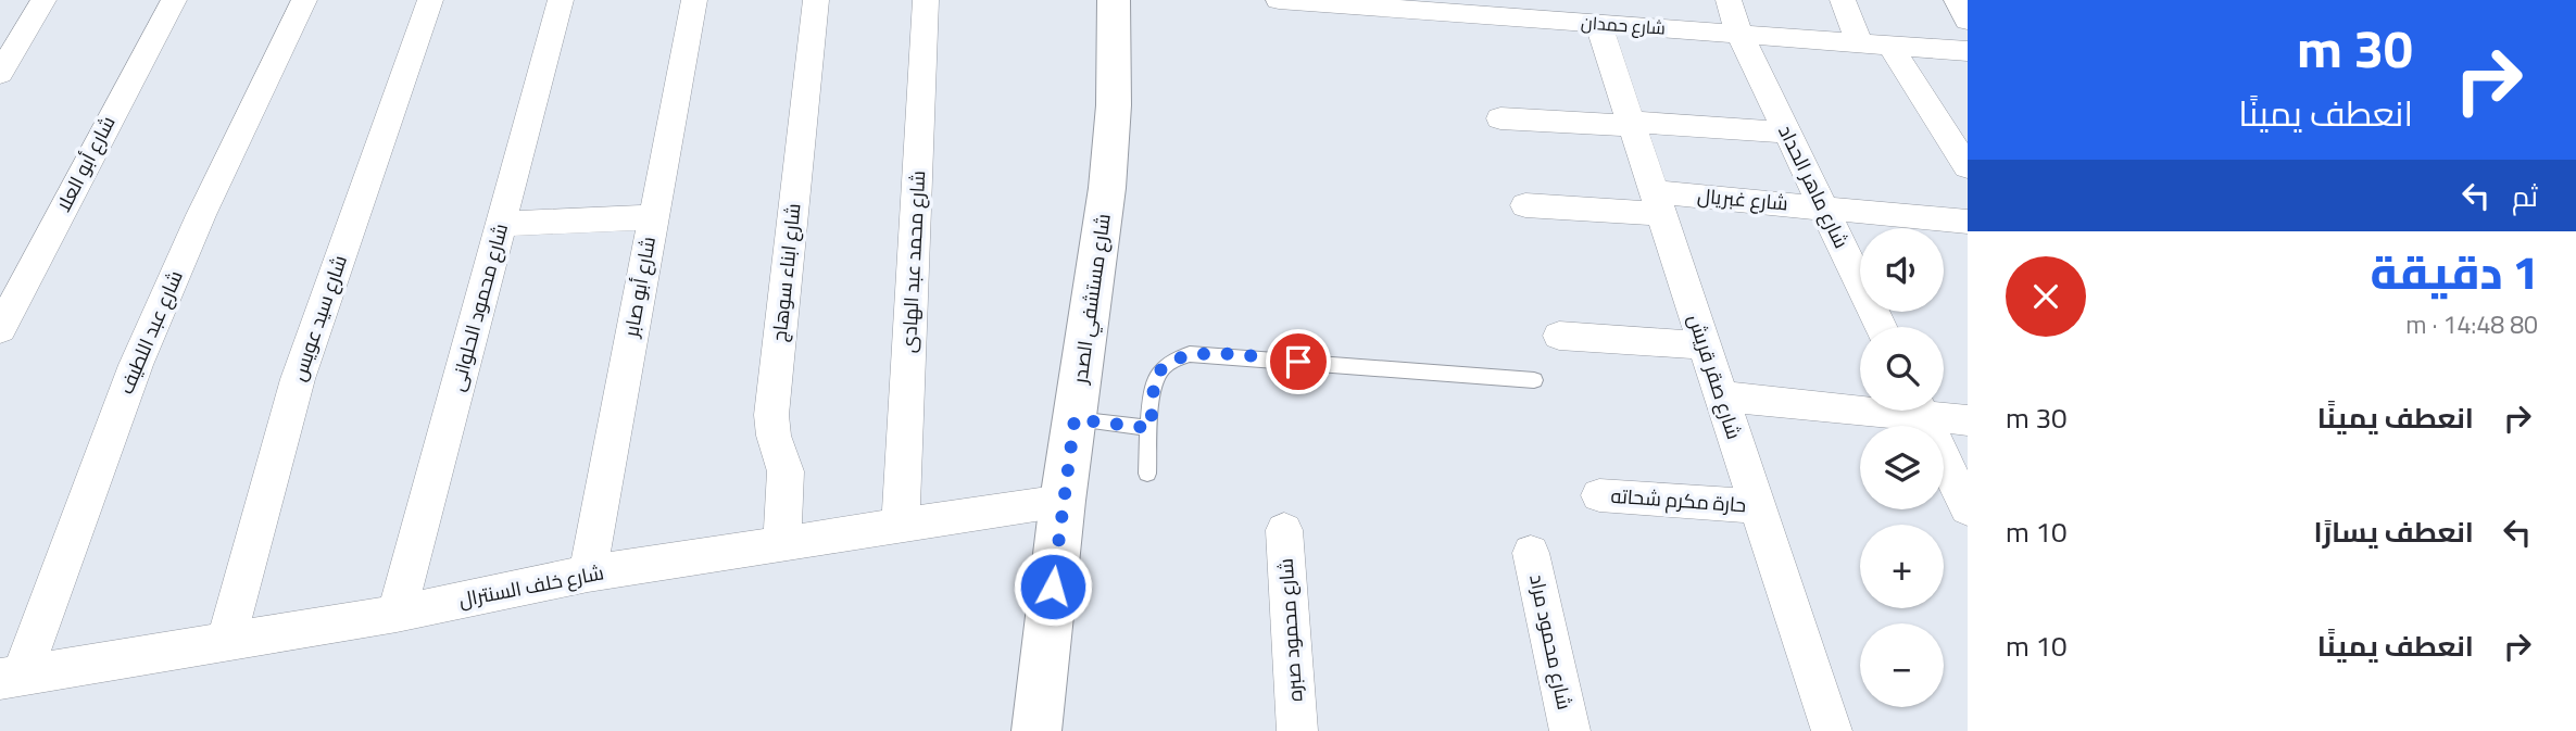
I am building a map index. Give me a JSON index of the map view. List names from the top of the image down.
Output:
{
  "streets": {
    "street": [
      "شارع حمدان",
      "شارع أبو العلا",
      "شارع ماهر الحداد",
      "شارع غبريال",
      "شارع محمد عبد الهادى",
      "شارع ابناء سوهاج",
      "شارع أبو صابر",
      "شارع مستشفي الصدر",
      "شارع محمود الحلوانى",
      "شارع سيد عويس",
      "شارع عبد اللطيف",
      "شارع صقر قريش",
      "حارة مكرم شحاته",
      "شارع خلف السنترال",
      "شارع محمود صبره",
      "شارع محمود مراد"
    ]
  },
  "crossings": [
    ["شارع حمدان", "شارع ماهر الحداد"],
    ["شارع حمدان", "شارع صقر قريش"],
    ["شارع ماهر الحداد", "شارع غبريال"],
    ["شارع غبريال", "شارع صقر قريش"],
    ["شارع محمد عبد الهادى", "شارع خلف السنترال"],
    ["شارع ابناء سوهاج", "شارع خلف السنترال"],
    ["شارع أبو صابر", "شارع خلف السنترال"],
    ["شارع مستشفي الصدر", "شارع خلف السنترال"],
    ["شارع محمود الحلوانى", "شارع خلف السنترال"],
    ["شارع سيد عويس", "شارع خلف السنترال"],
    ["شارع عبد اللطيف", "شارع خلف السنترال"],
    ["شارع صقر قريش", "حارة مكرم شحاته"]
  ],
  "page": {
    "turn": ["30 m", "انعطف يمينًا"],
    "then": "ثم",
    "map_buttons": ["+", "−"],
    "heading": ["1 دقيقة", "80 m · 14:48"],
    "list": [
      {
        "name": "انعطف يمينًا",
        "value": "30 m"
      },
      {
        "name": "انعطف يسارًا",
        "value": "10 m"
      },
      {
        "name": "انعطف يمينًا",
        "value": "10 m"
      }
    ]
  }
}
